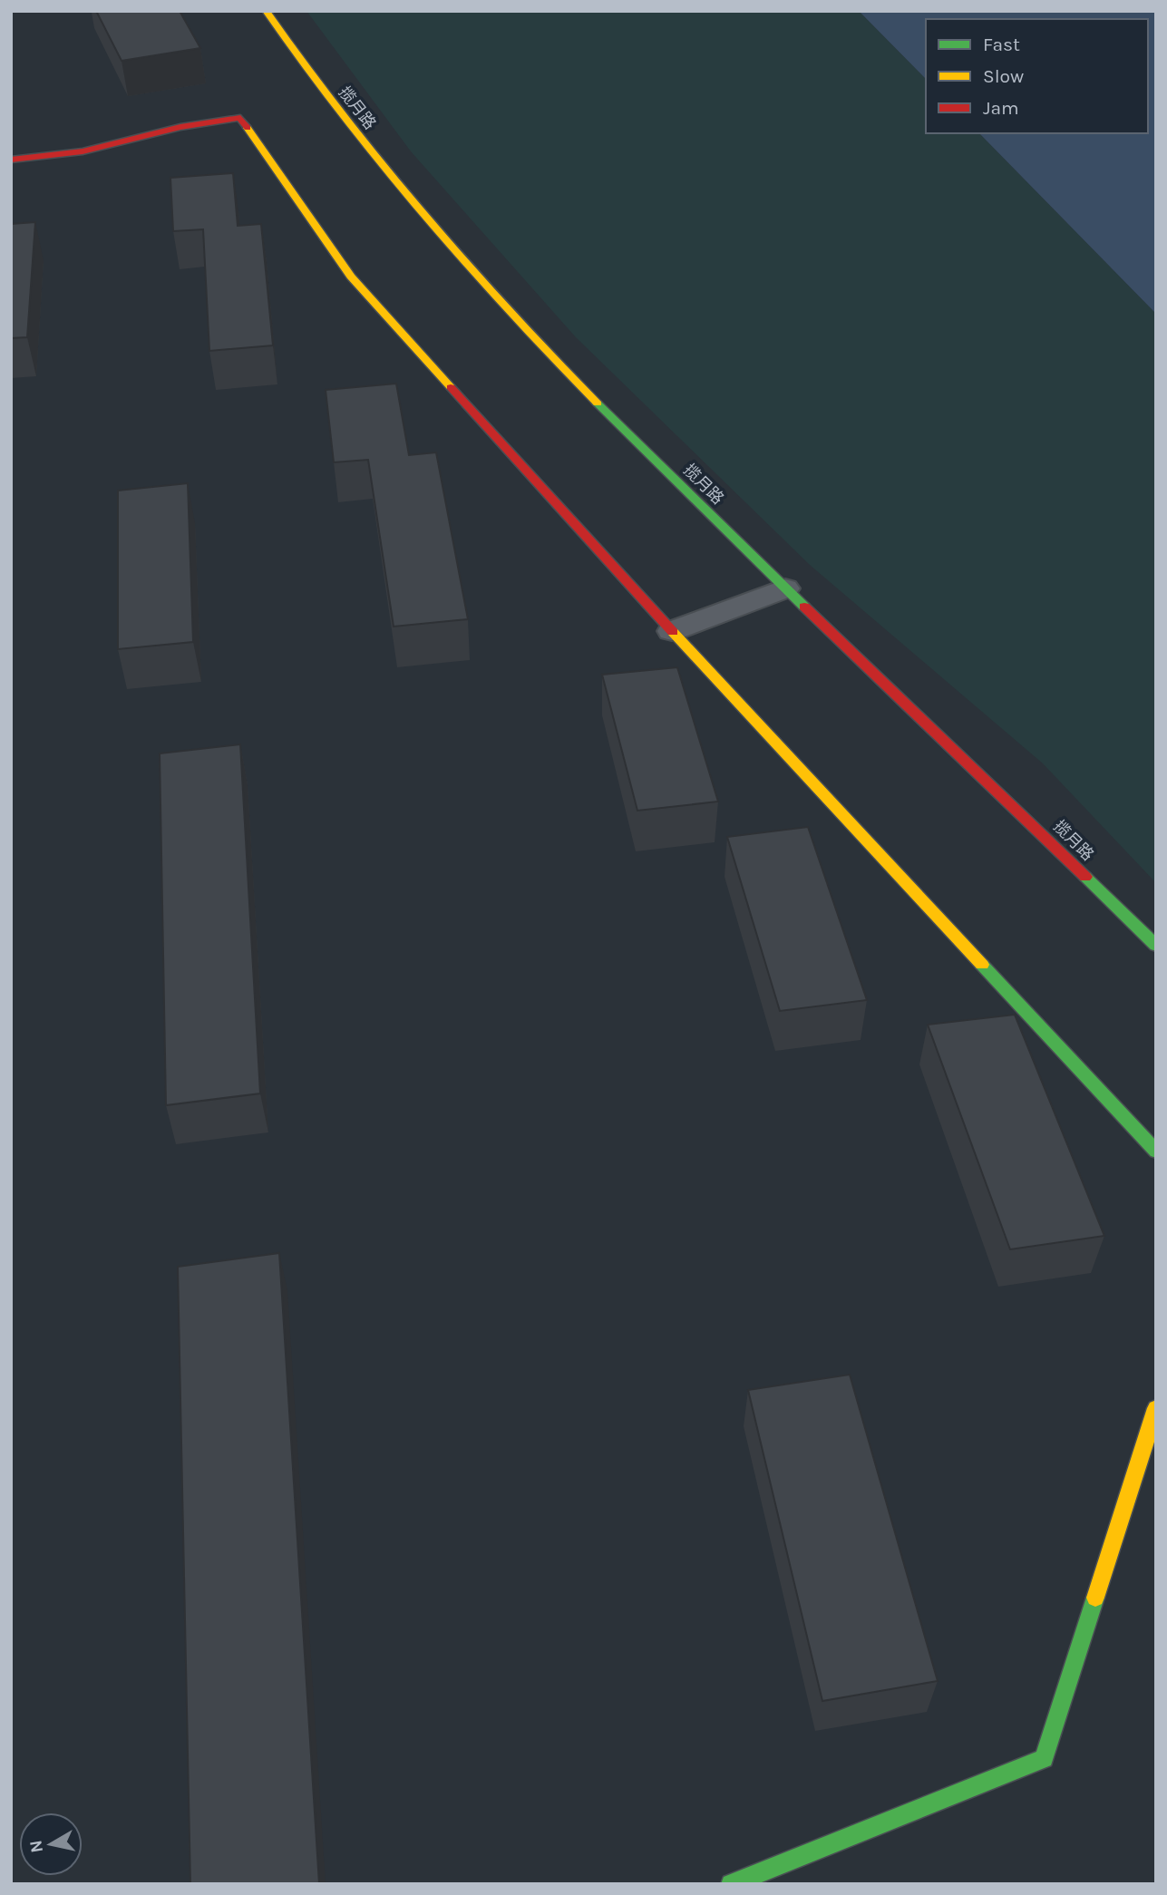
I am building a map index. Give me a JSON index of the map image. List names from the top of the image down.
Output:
{
  "streets": {
    "street": ["揽月路"]
  },
  "legend": ["Fast", "Slow", "Jam"],
  "north": "left"
}
